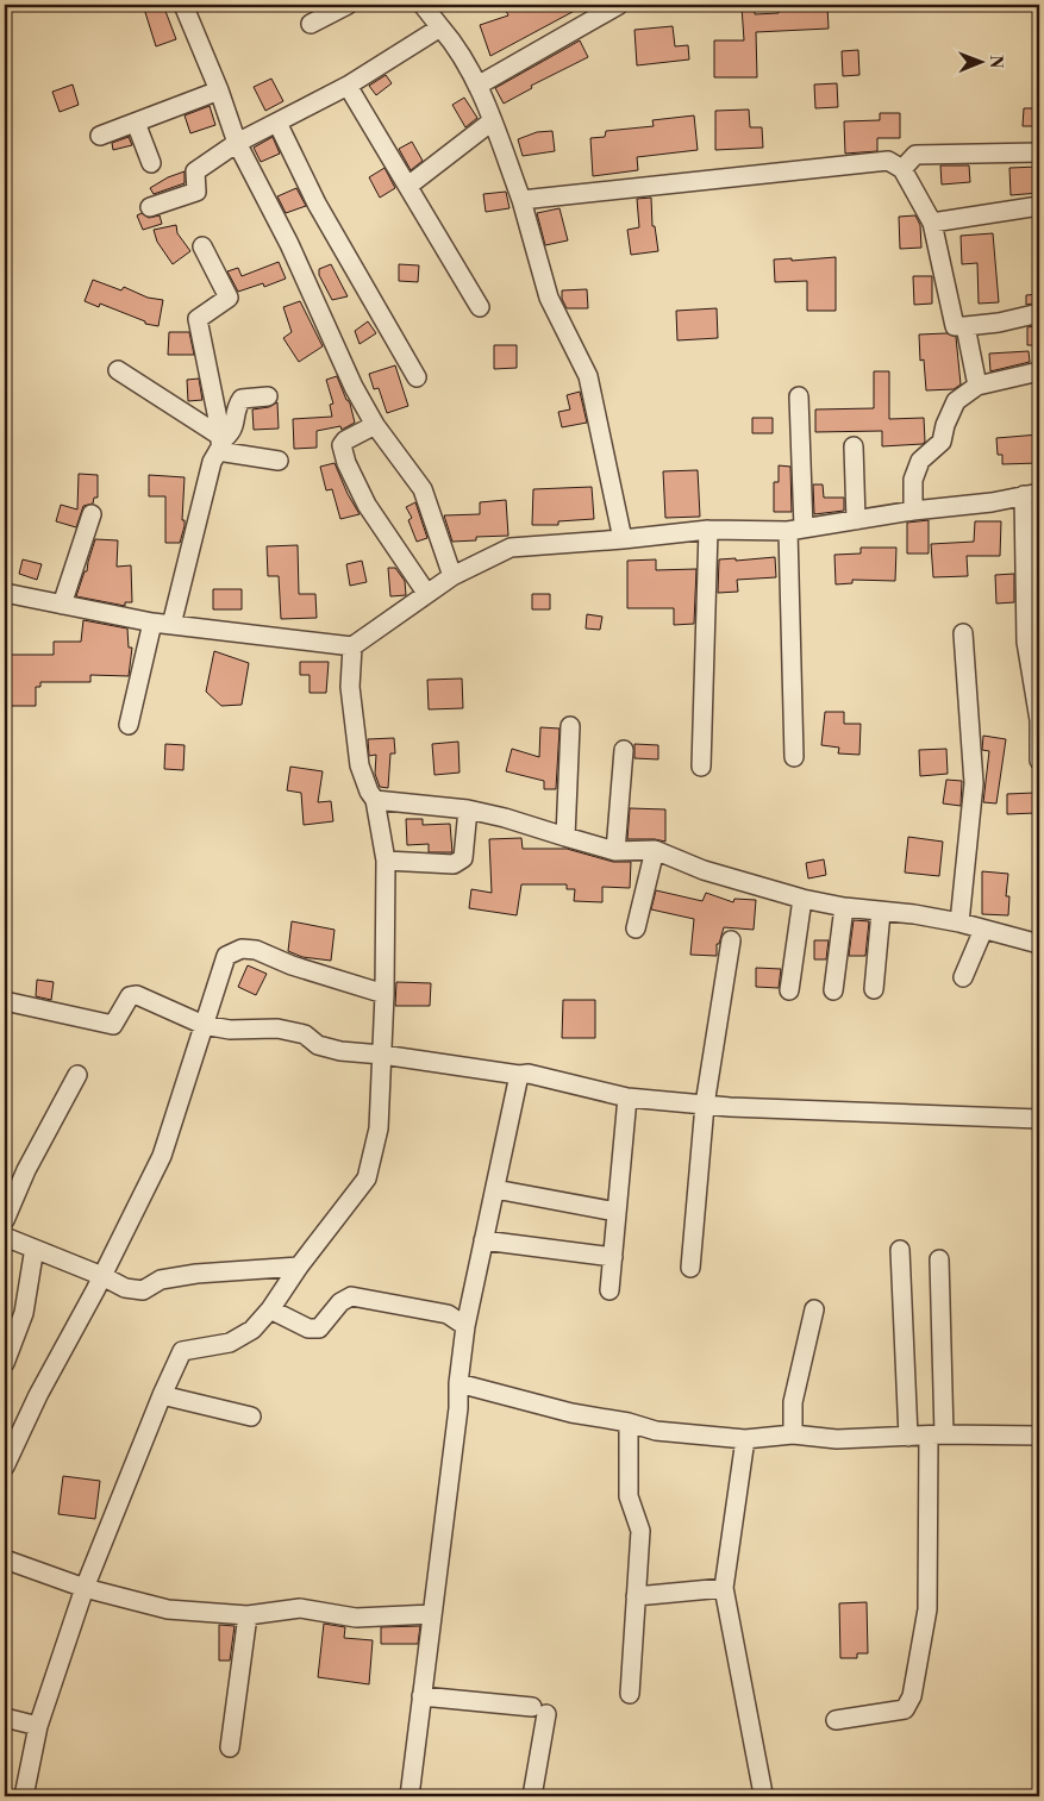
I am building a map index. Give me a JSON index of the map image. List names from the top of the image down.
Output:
{
  "north": "right"
}
